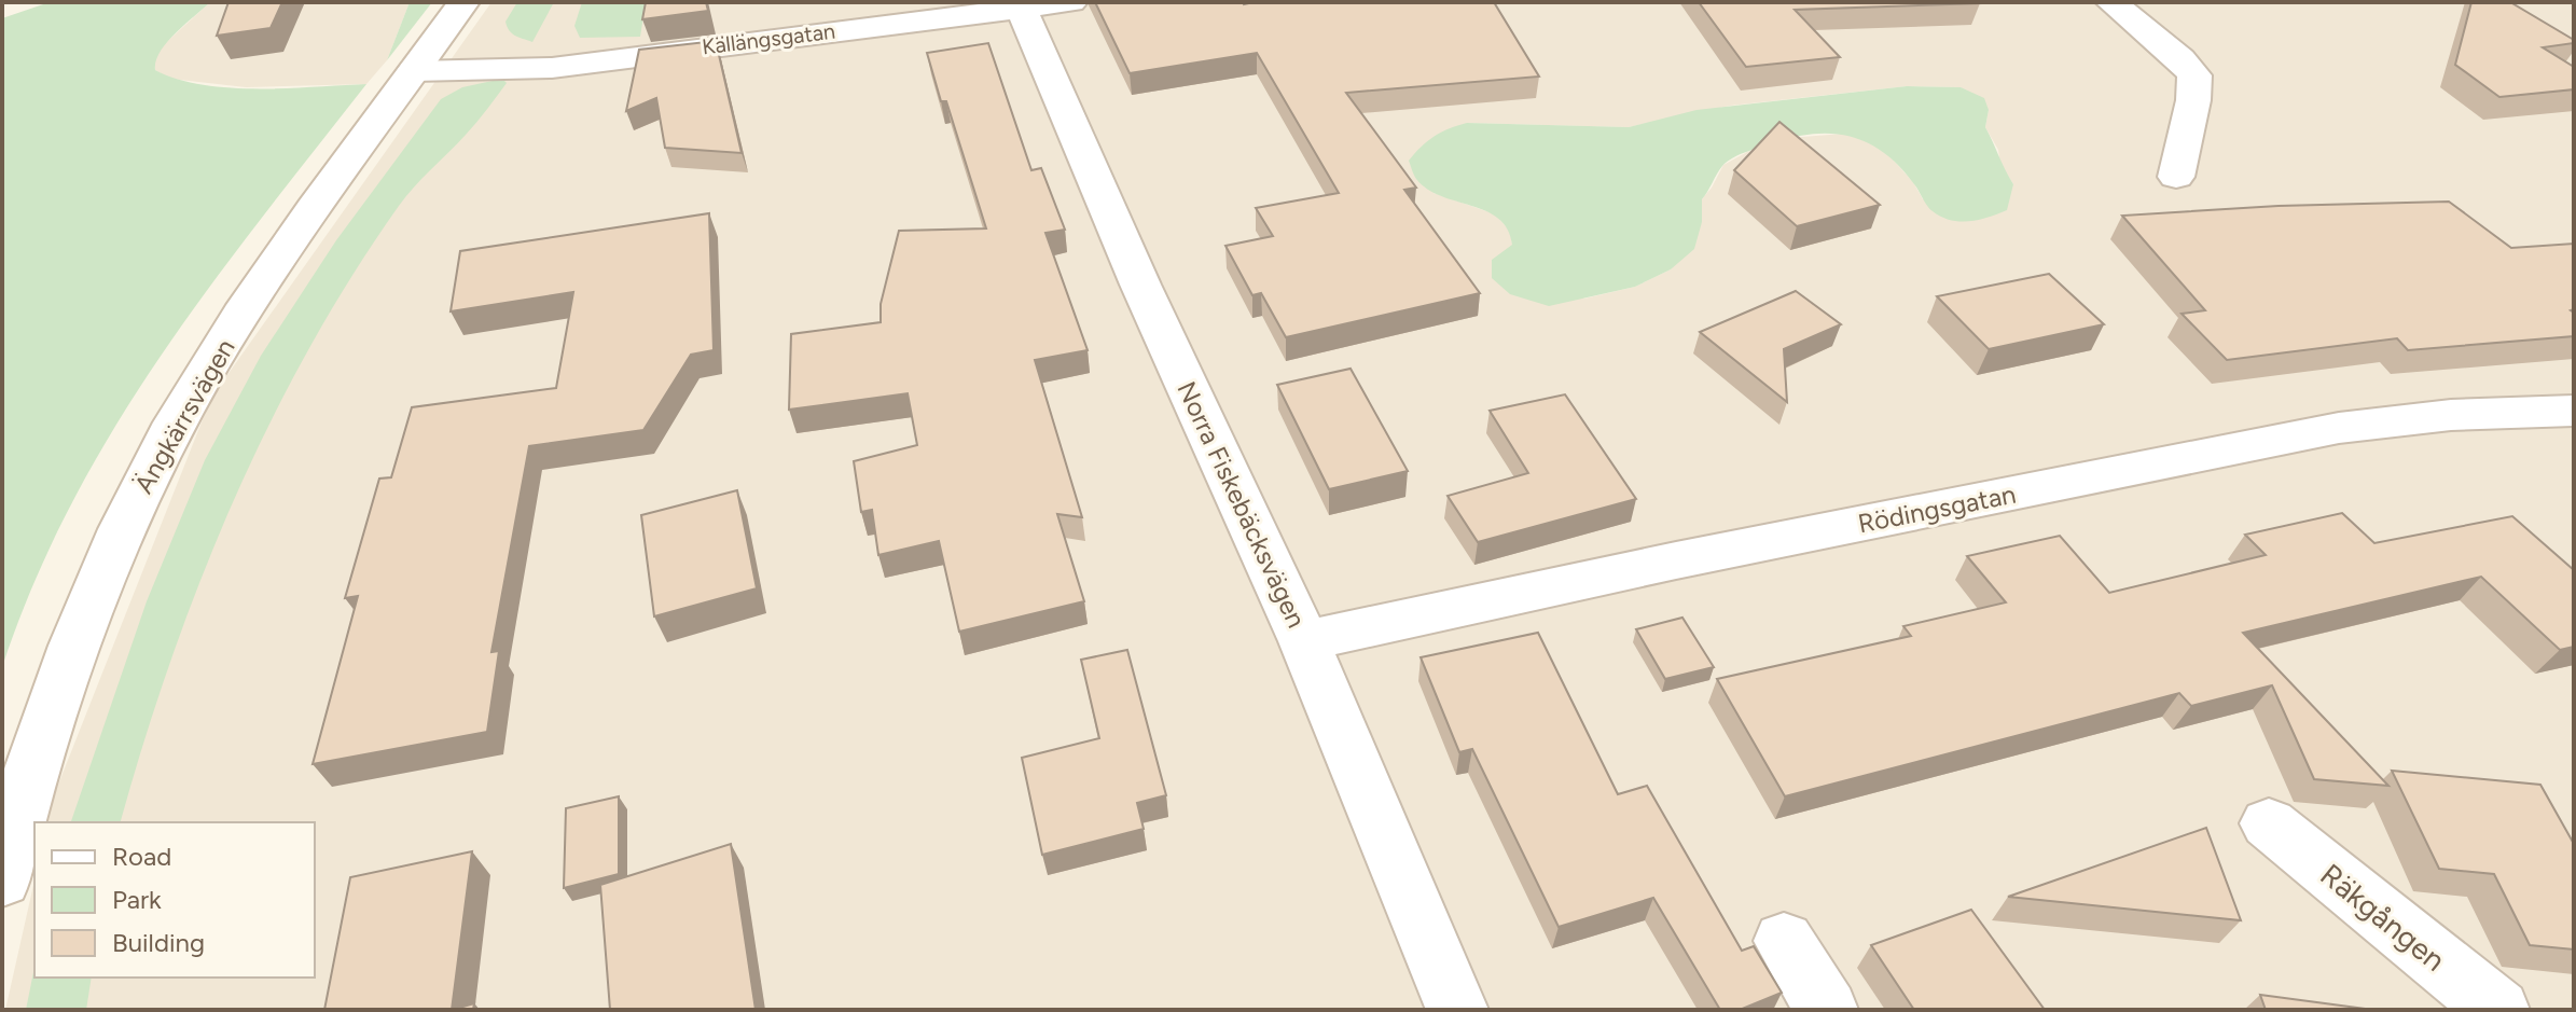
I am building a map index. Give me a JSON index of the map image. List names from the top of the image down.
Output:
{
  "streets": {
    "street": [
      "Källängsgatan",
      "Ängkärrsvägen",
      "Norra Fiskebäcksvägen",
      "Rödingsgatan",
      "Räkgången"
    ]
  },
  "crossings": [
    ["Källängsgatan", "Ängkärrsvägen"],
    ["Källängsgatan", "Norra Fiskebäcksvägen"],
    ["Norra Fiskebäcksvägen", "Rödingsgatan"]
  ],
  "legend": ["Road", "Park", "Building"]
}
